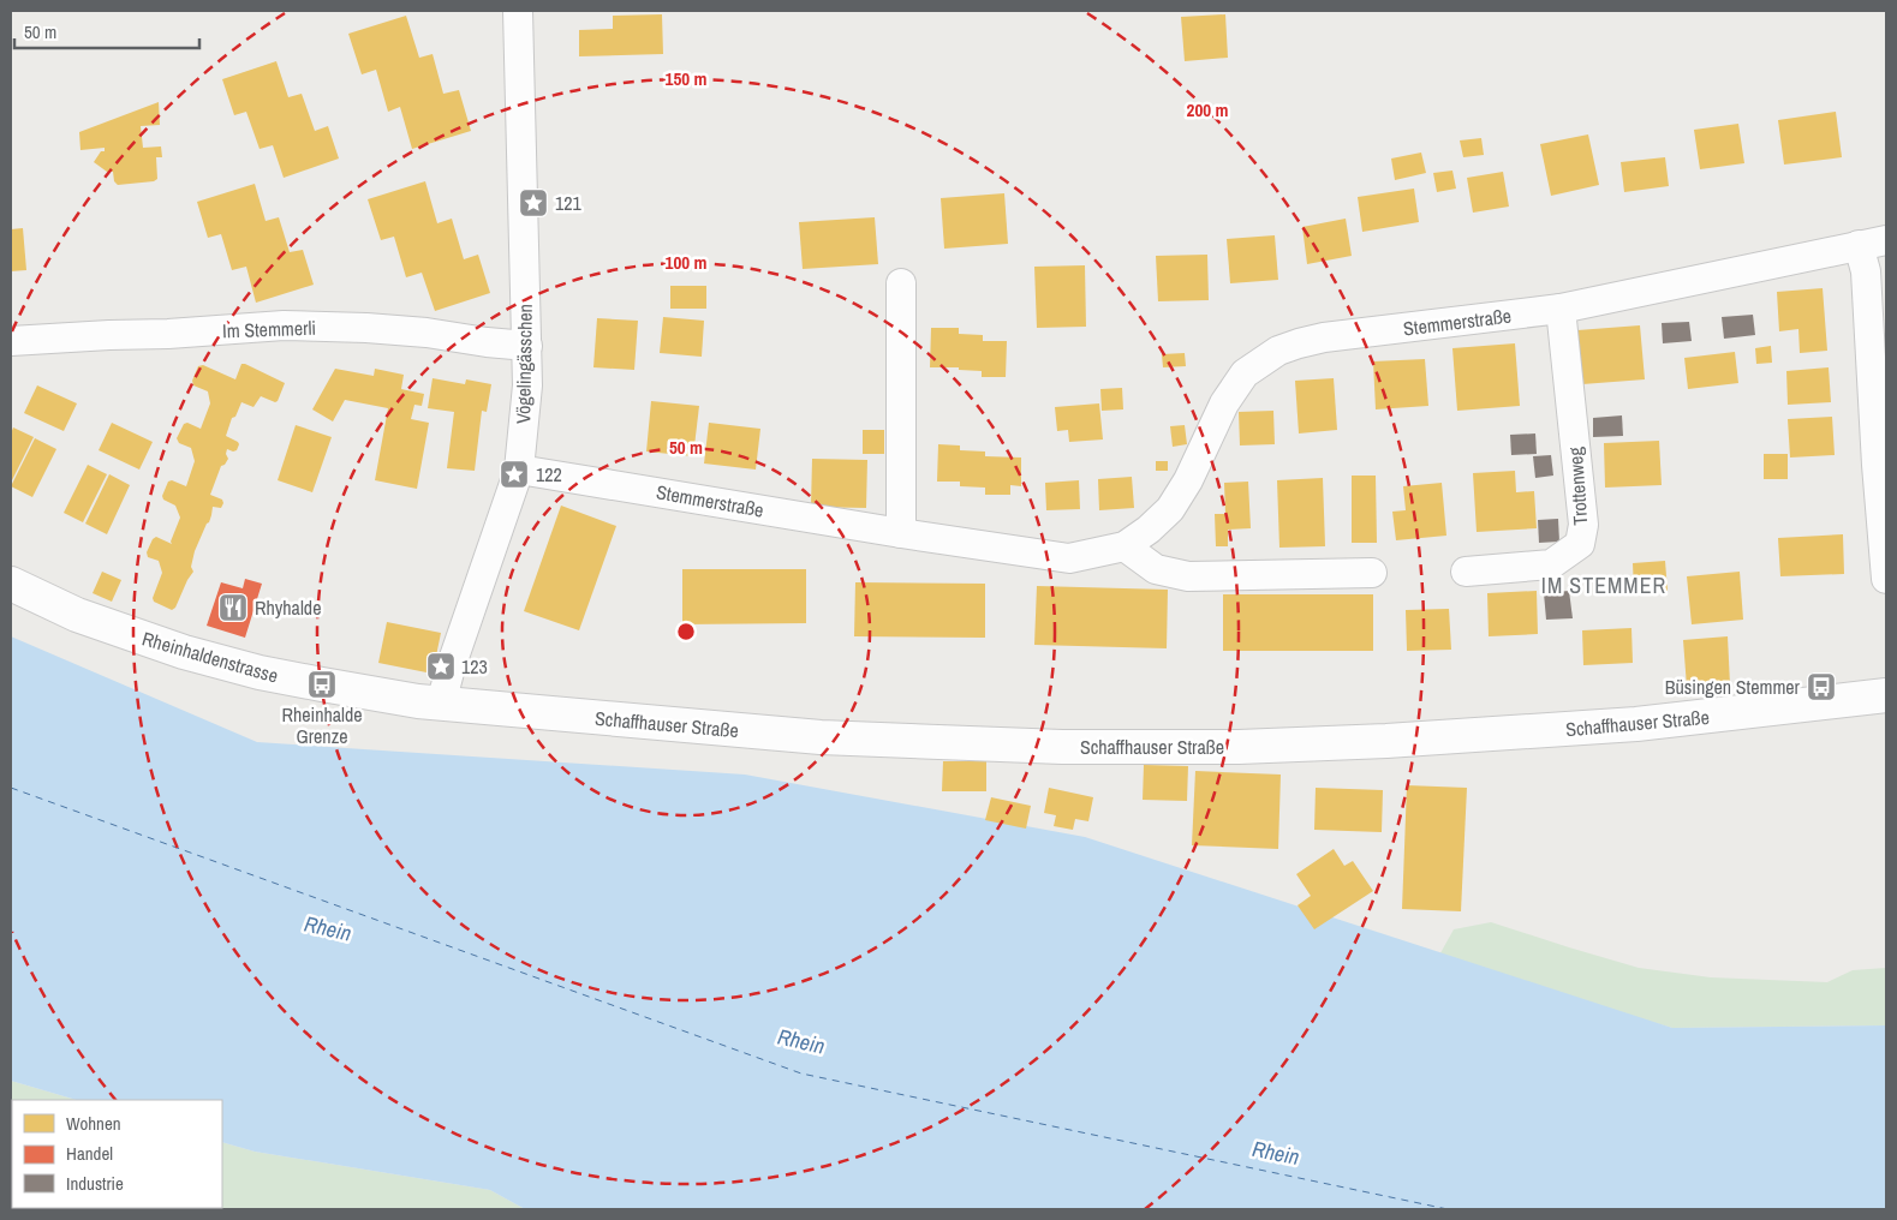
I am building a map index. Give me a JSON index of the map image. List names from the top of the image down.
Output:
{
  "streets": {
    "main road": ["Rheinhaldenstrasse", "Schaffhauser Straße"],
    "street": [
      "Stemmerstraße",
      "Im Stemmerli",
      "Vögelingässchen",
      "Trottenweg"
    ]
  },
  "crossings": [
    ["Stemmerstraße", "Vögelingässchen"],
    ["Stemmerstraße", "Trottenweg"],
    ["Im Stemmerli", "Vögelingässchen"],
    ["Vögelingässchen", "Rheinhaldenstrasse"],
    ["Vögelingässchen", "Schaffhauser Straße"],
    ["Rheinhaldenstrasse", "Schaffhauser Straße"]
  ],
  "districts": ["IM STEMMER"],
  "water": ["Rhein"],
  "places": {
    "place": ["121", "122", "123"],
    "restaurant": ["Rhyhalde"],
    "bus stop": ["Rheinhalde Grenze", "Büsingen Stemmer"]
  },
  "legend": ["Wohnen", "Handel", "Industrie"],
  "scale_bar": "50 m",
  "rings": [
    "150 m",
    "200 m",
    "100 m",
    "50 m"
  ]
}
